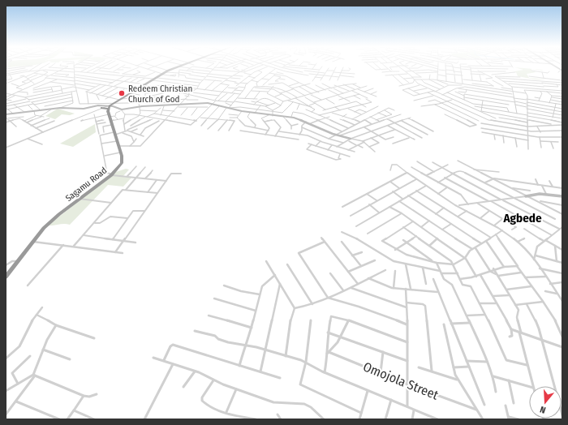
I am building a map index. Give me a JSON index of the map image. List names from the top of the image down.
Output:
{
  "streets": {
    "highway": ["Sagamu Road"],
    "street": ["Omojola Street"]
  },
  "districts": ["Agbede"],
  "places": ["Redeem Christian Church of God"],
  "north": "bottom"
}
